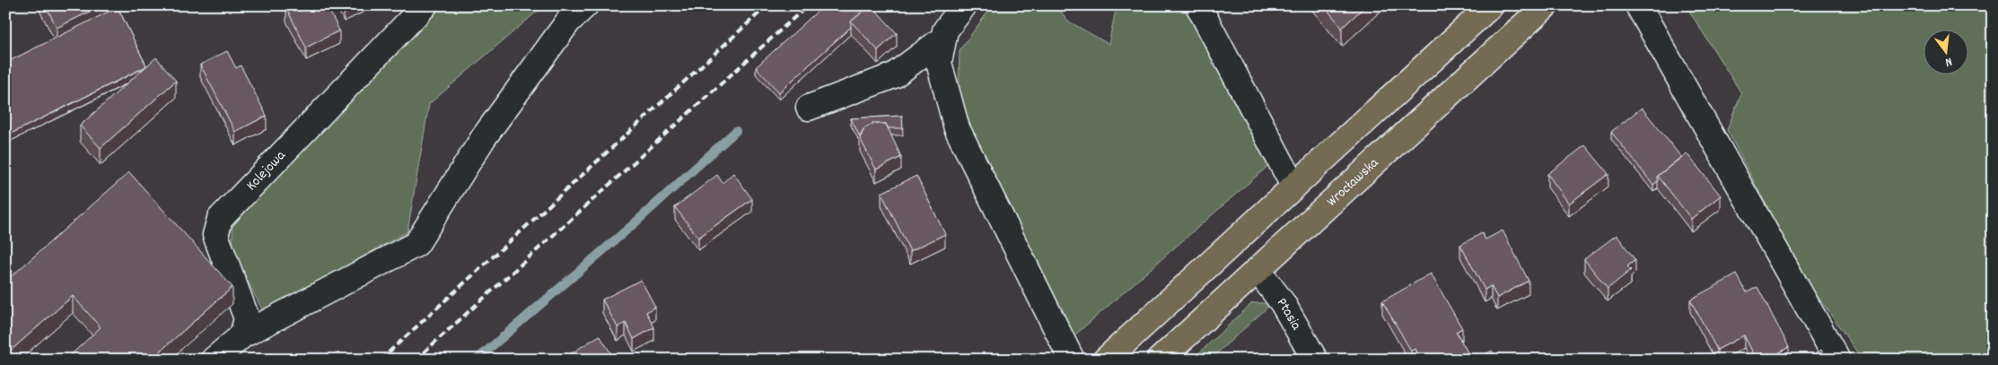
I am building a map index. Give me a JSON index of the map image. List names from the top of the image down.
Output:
{
  "streets": {
    "main road": ["Wrocławska"],
    "street": ["Kolejowa", "Ptasia"]
  },
  "crossings": [
    ["Wrocławska", "Ptasia"]
  ],
  "north": "bottom"
}
